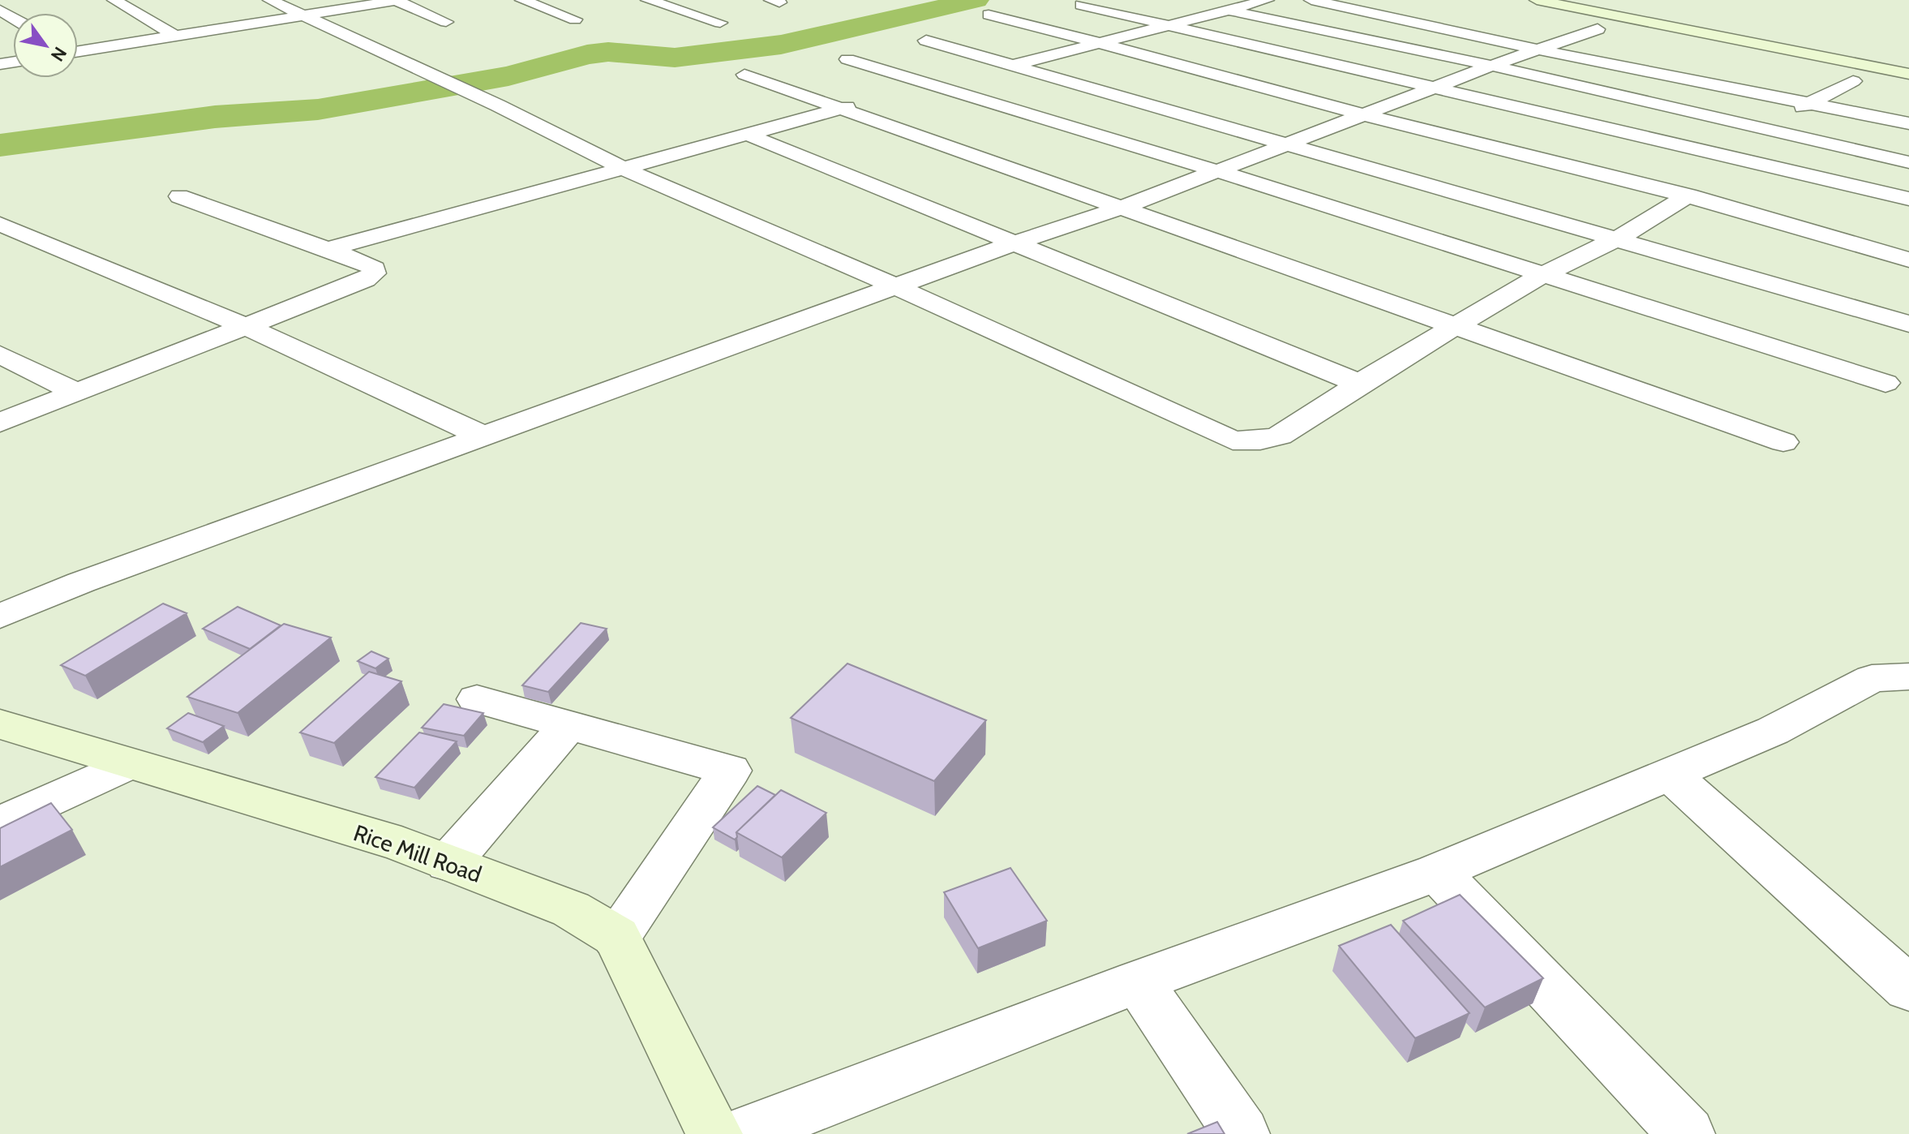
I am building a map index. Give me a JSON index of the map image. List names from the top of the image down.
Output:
{
  "streets": {
    "street": ["Rice Mill Road"]
  },
  "north": "bottom right"
}
